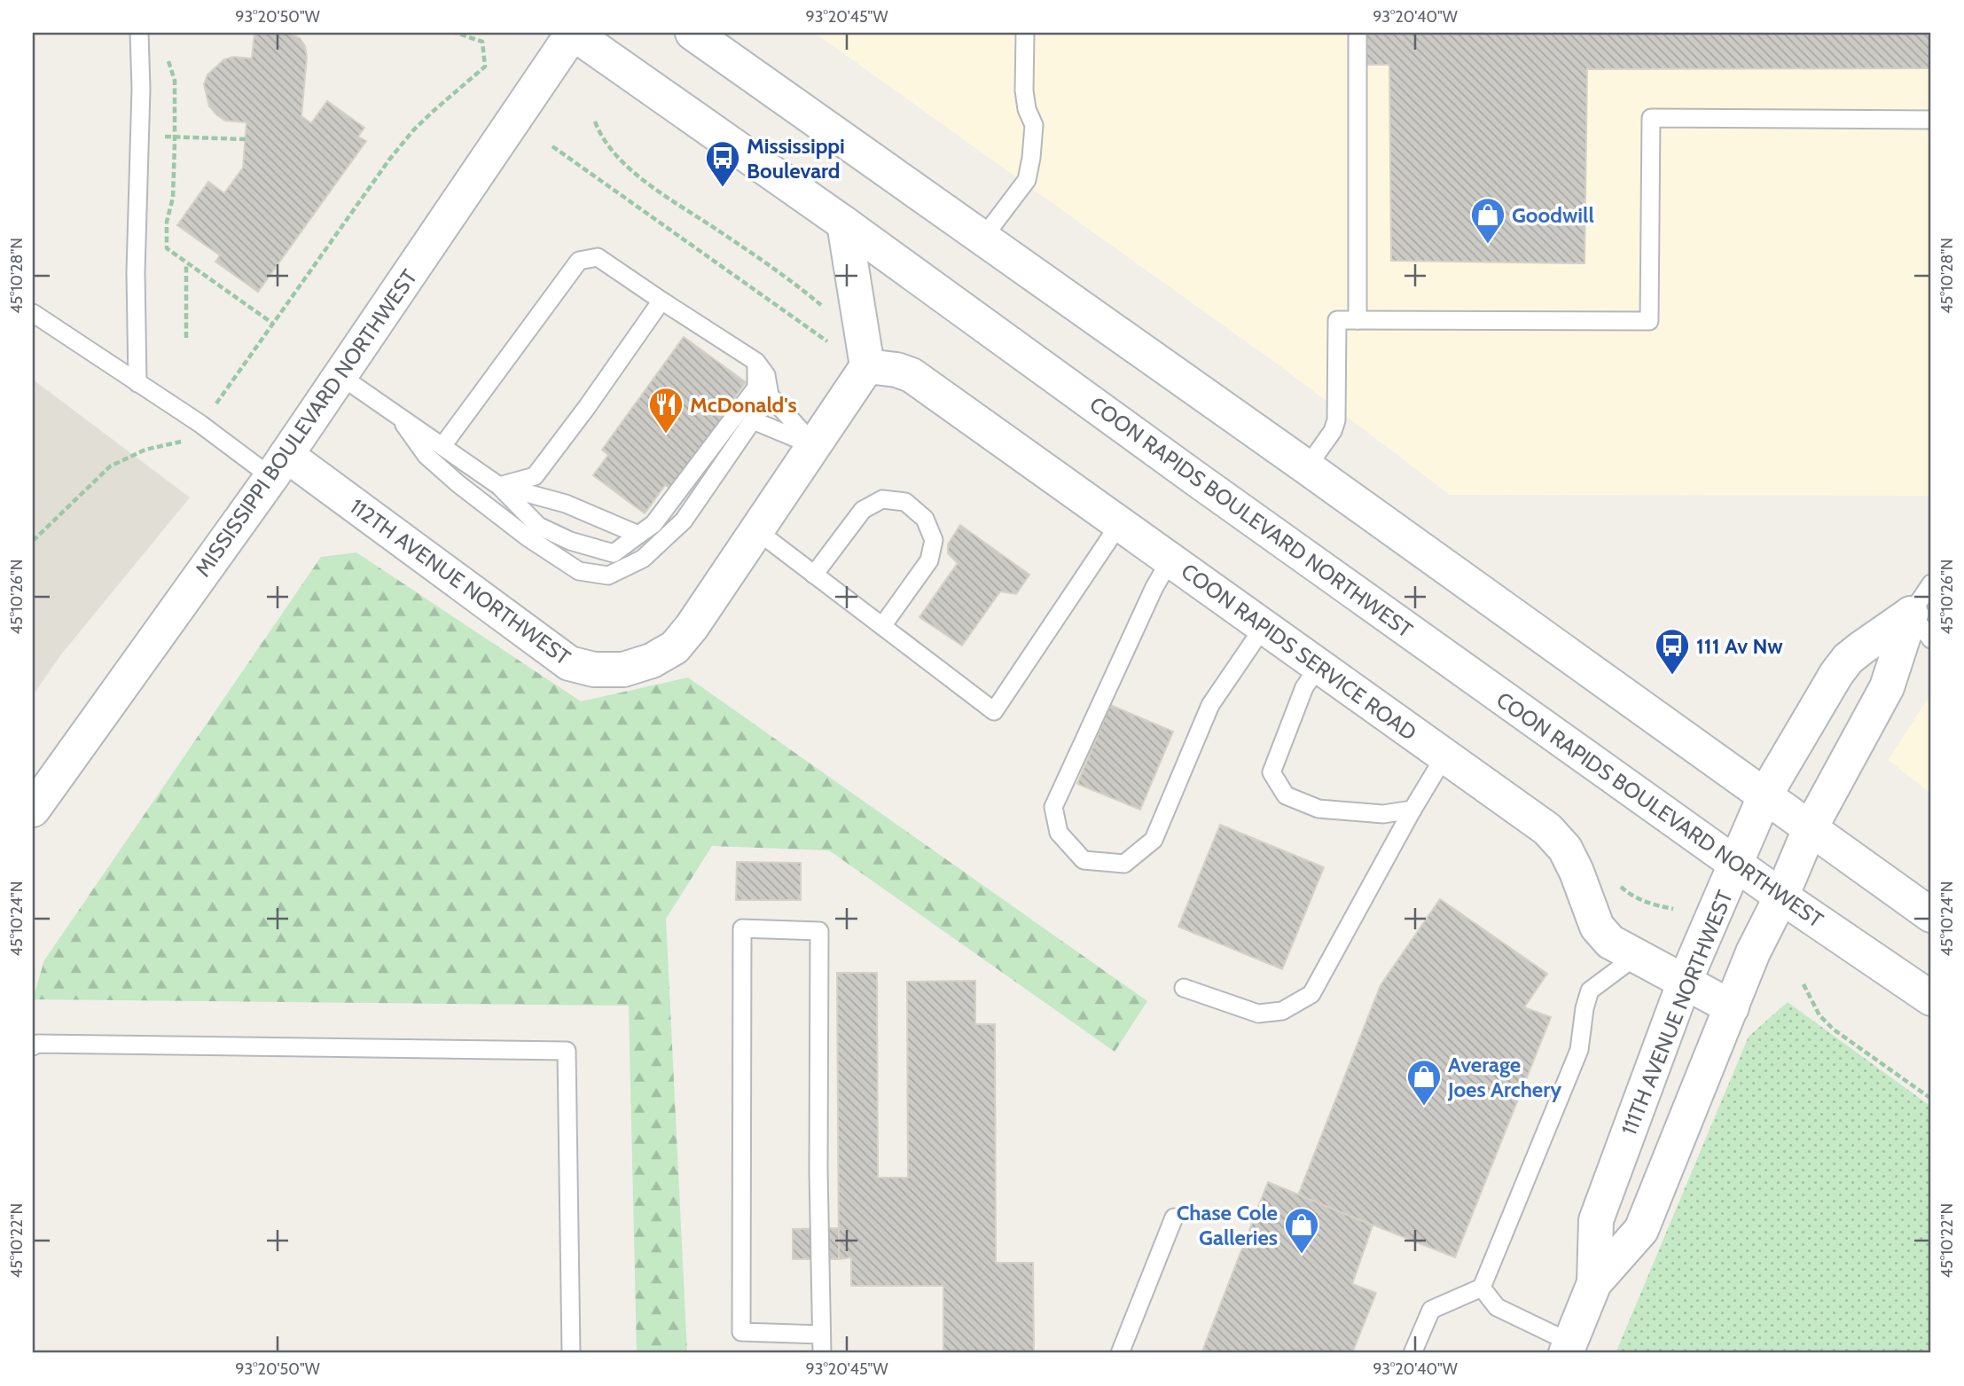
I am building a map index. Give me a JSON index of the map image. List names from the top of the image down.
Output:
{
  "streets": {
    "street": [
      "MISSISSIPPI BOULEVARD NORTHWEST",
      "COON RAPIDS BOULEVARD NORTHWEST",
      "112TH AVENUE NORTHWEST",
      "COON RAPIDS SERVICE ROAD",
      "111TH AVENUE NORTHWEST"
    ]
  },
  "crossings": [
    ["MISSISSIPPI BOULEVARD NORTHWEST", "COON RAPIDS BOULEVARD NORTHWEST"],
    ["MISSISSIPPI BOULEVARD NORTHWEST", "112TH AVENUE NORTHWEST"],
    ["COON RAPIDS BOULEVARD NORTHWEST", "111TH AVENUE NORTHWEST"],
    ["112TH AVENUE NORTHWEST", "COON RAPIDS SERVICE ROAD"],
    ["COON RAPIDS SERVICE ROAD", "111TH AVENUE NORTHWEST"]
  ],
  "places": {
    "bus stop": ["Mississippi Boulevard", "111 Av Nw"],
    "shop": ["Goodwill", "Average Joes Archery", "Chase Cole Galleries"],
    "restaurant": ["McDonald's"]
  },
  "coordinates": [
    "93°20'50\"W",
    "93°20'45\"W",
    "93°20'40\"W",
    "45°10'28\"N",
    "45°10'26\"N",
    "45°10'24\"N",
    "45°10'22\"N"
  ]
}
